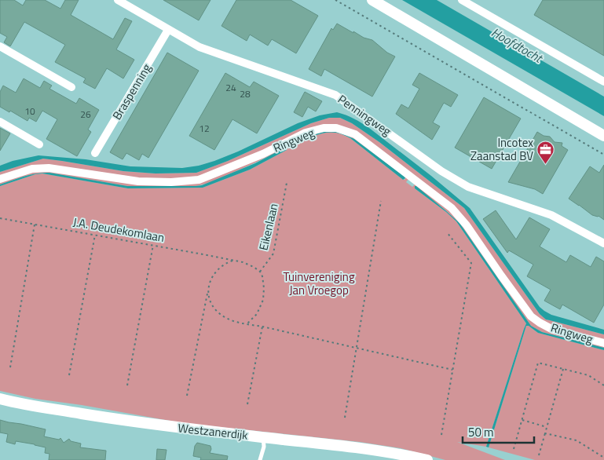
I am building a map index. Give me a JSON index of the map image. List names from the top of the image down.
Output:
{
  "streets": {
    "street": [
      "Braspenning",
      "Penningweg",
      "Ringweg",
      "Westzanerdijk"
    ],
    "path": ["Eikenlaan", "J.A. Deudekomlaan"]
  },
  "crossings": [
    ["Braspenning", "Penningweg"],
    ["Eikenlaan", "J.A. Deudekomlaan"]
  ],
  "water": ["Hoofdtocht"],
  "parks": ["Tuinvereniging Jan Vroegop"],
  "places": {
    "office": ["Incotex Zaanstad BV"]
  },
  "house_numbers": [
    "24",
    "28",
    "10",
    "26",
    "12"
  ],
  "scale_bar": "50 m"
}
